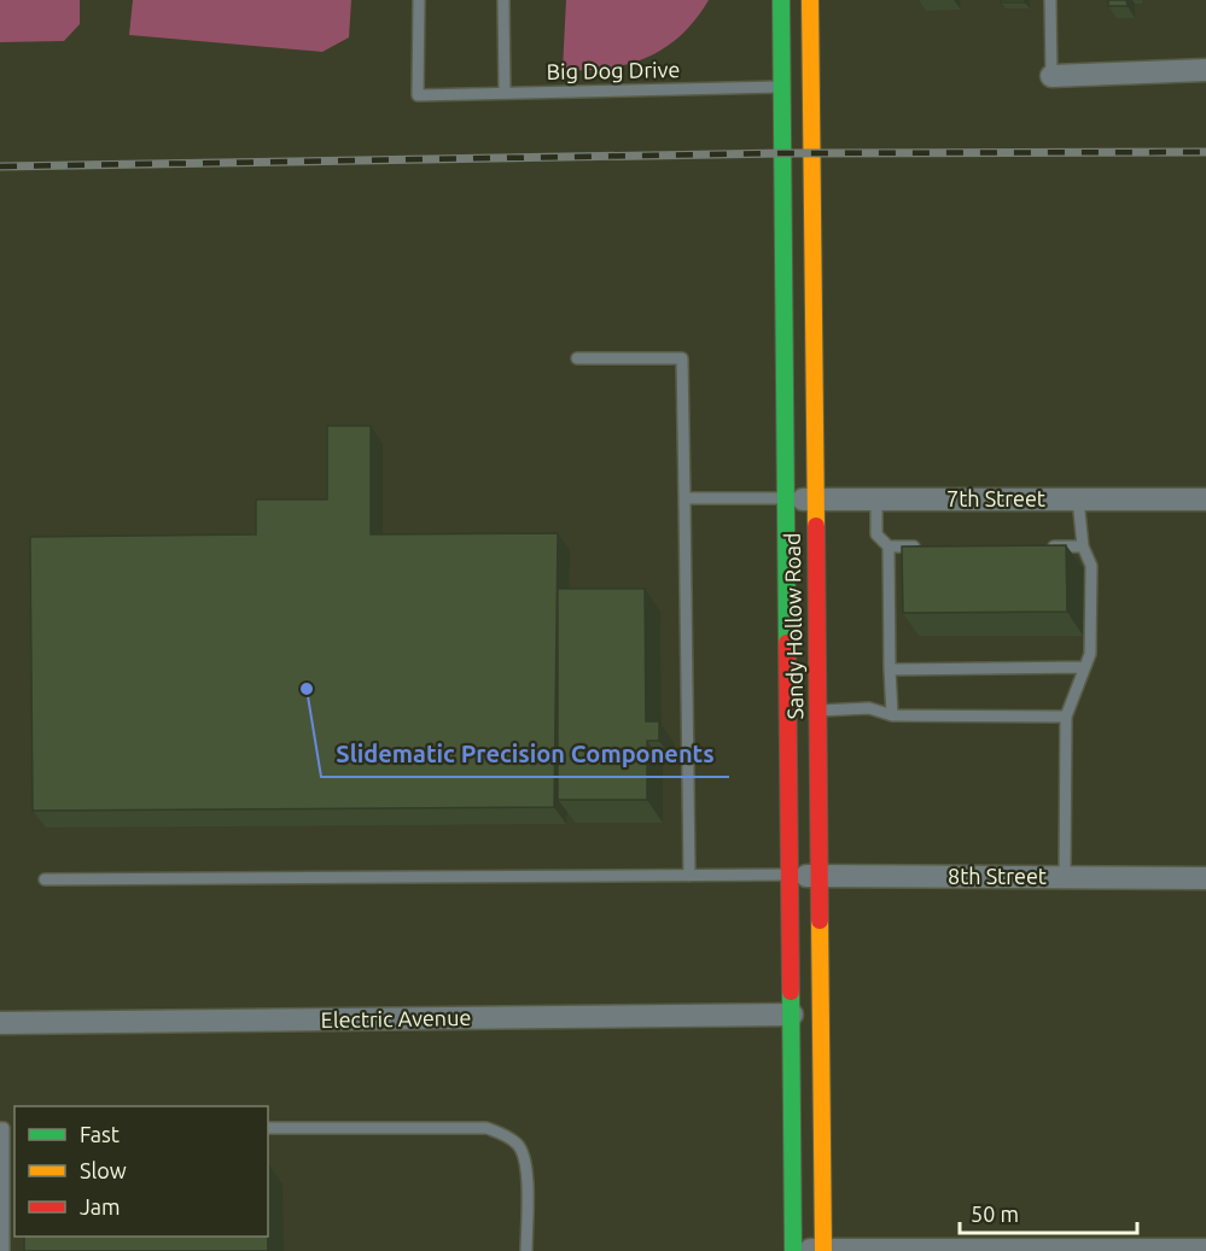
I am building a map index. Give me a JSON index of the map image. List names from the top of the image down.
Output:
{
  "streets": {
    "street": [
      "7th Street",
      "Sandy Hollow Road",
      "8th Street",
      "Electric Avenue"
    ],
    "lane": ["Big Dog Drive"]
  },
  "crossings": [
    ["Big Dog Drive", "Sandy Hollow Road"],
    ["7th Street", "Sandy Hollow Road"],
    ["Sandy Hollow Road", "8th Street"],
    ["Sandy Hollow Road", "Electric Avenue"]
  ],
  "places": ["Slidematic Precision Components"],
  "legend": ["Fast", "Slow", "Jam"],
  "scale_bar": "50 m"
}
